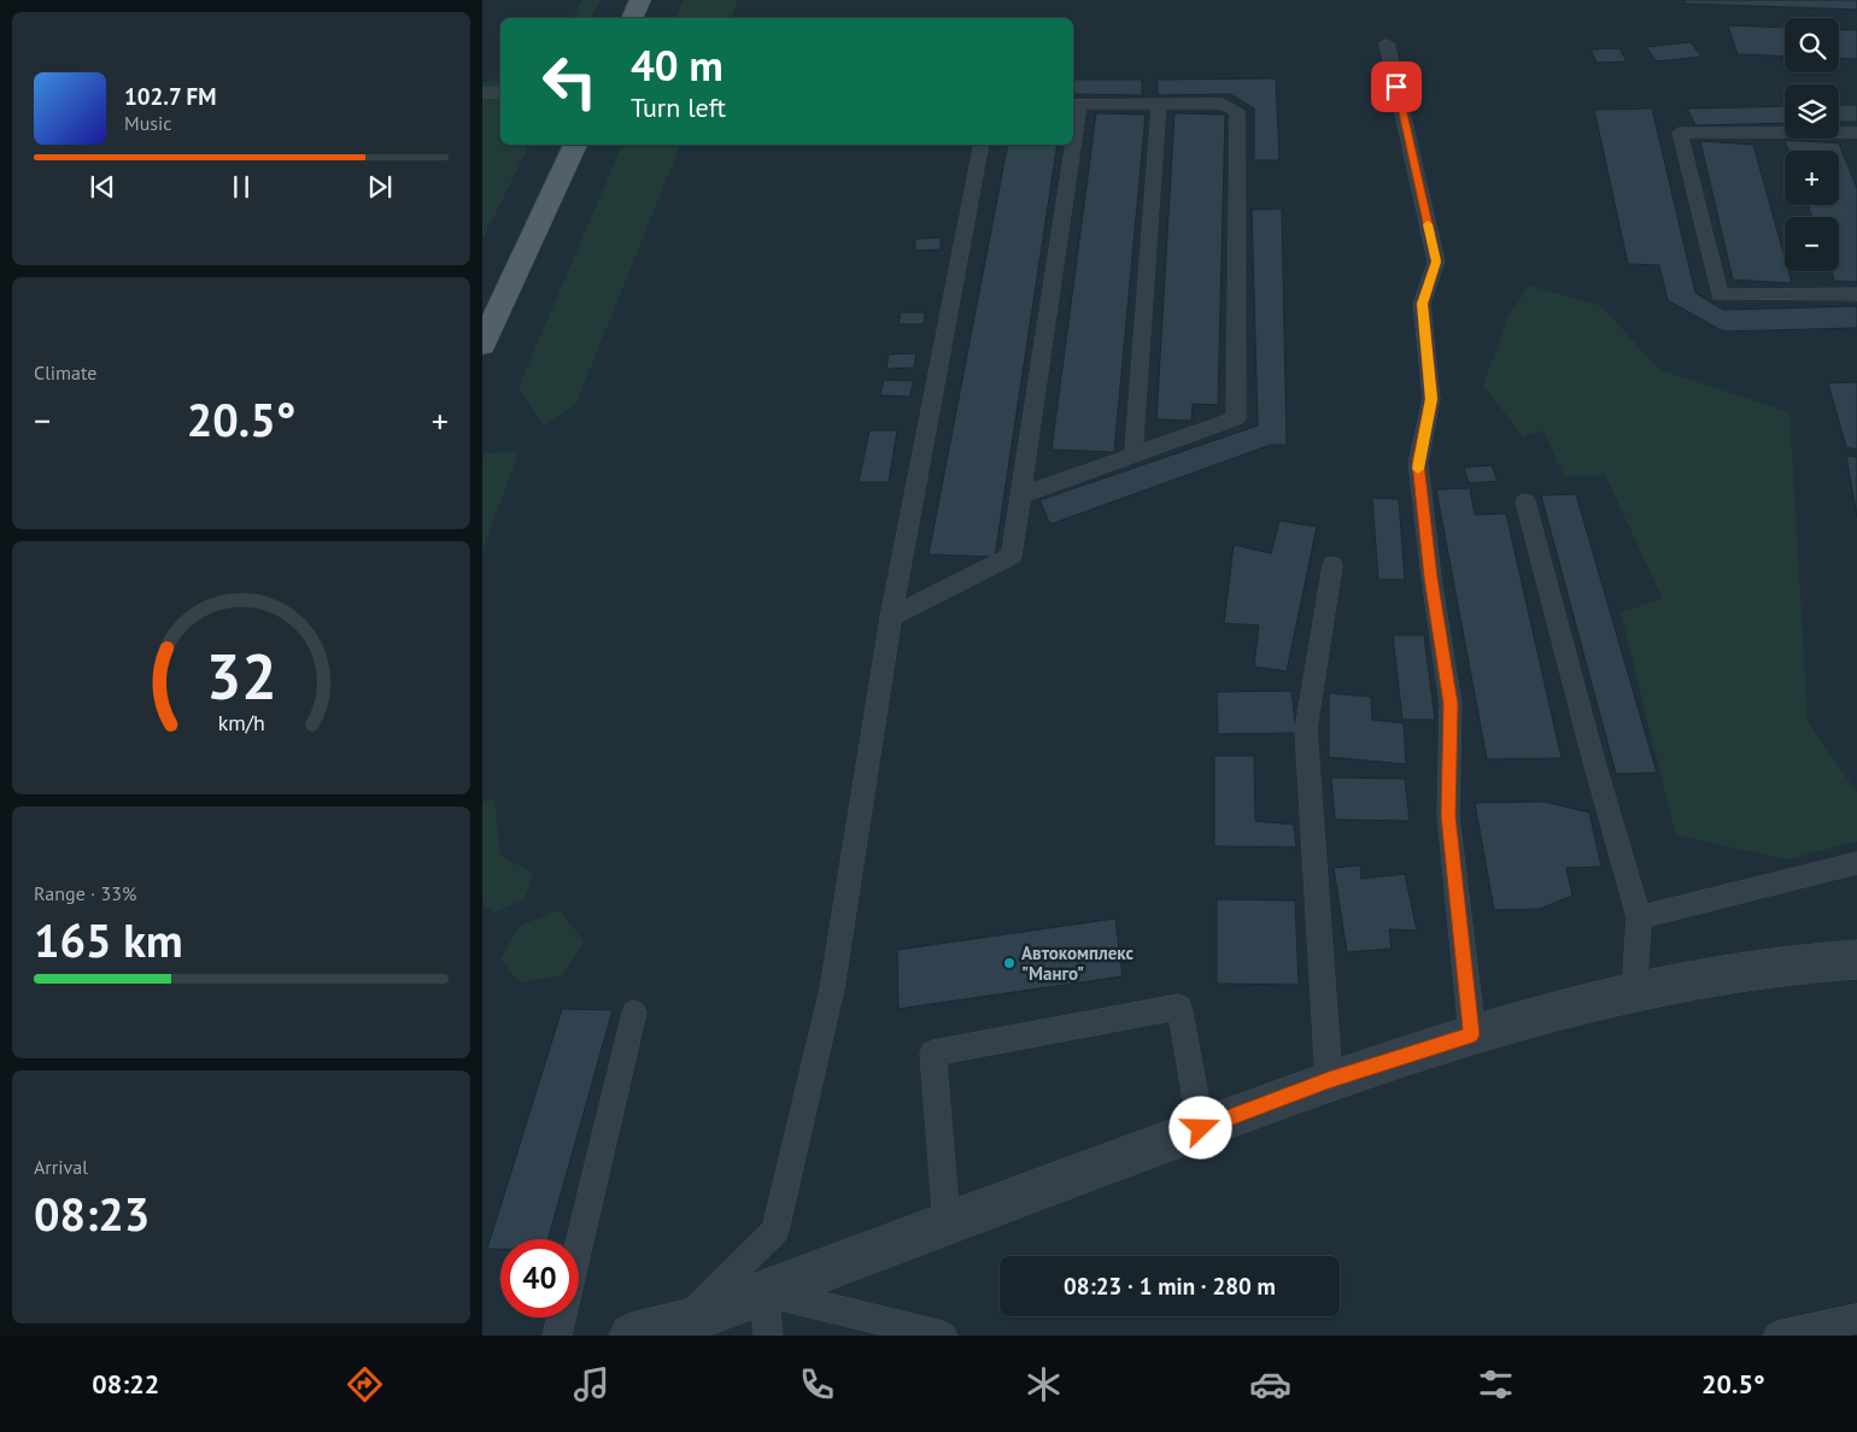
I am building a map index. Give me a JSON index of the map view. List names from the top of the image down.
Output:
{
  "places": ["Автокомплекс \"Манго\""],
  "page": {
    "map_buttons": ["+", "−"],
    "turn": ["40 m", "Turn left"],
    "song": ["102.7 FM", "Music"],
    "tile": [
      "Climate",
      ["Range · 33%", "165 km"],
      ["Arrival", "08:23"]
    ],
    "heat": ["−", "20.5°", "+"],
    "limit": "40",
    "trip": "08:23 · 1 min · 280 m",
    "tabs": ["08:22", "20.5°"],
    "gauge": ["32", "km/h"]
  }
}
